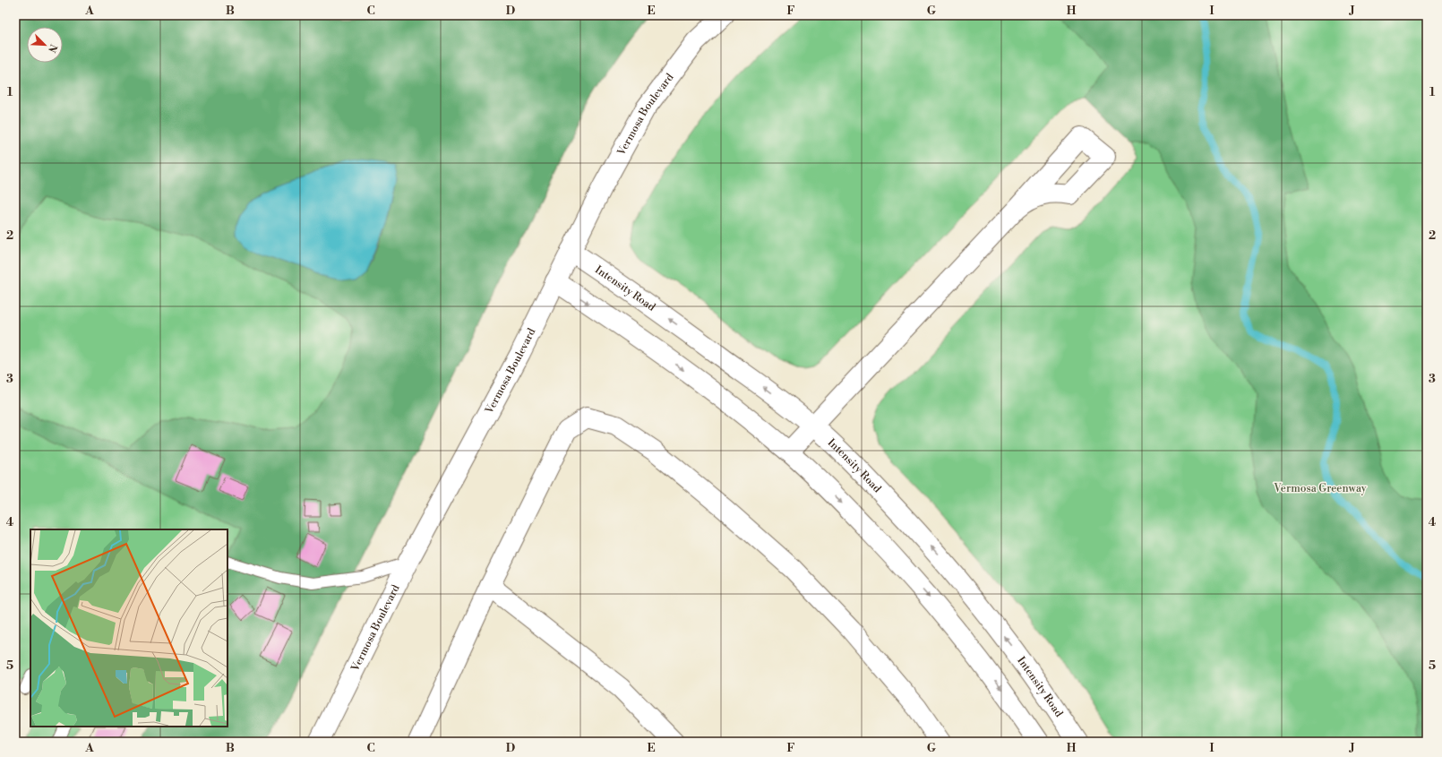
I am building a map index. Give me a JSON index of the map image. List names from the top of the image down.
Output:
{
  "streets": {
    "street": ["Vermosa Boulevard", "Intensity Road"]
  },
  "crossings": [
    ["Vermosa Boulevard", "Intensity Road"]
  ],
  "parks": ["Vermosa Greenway"],
  "north": "bottom right",
  "grid": {
    "columns": [
      "A",
      "B",
      "C",
      "D",
      "E",
      "F",
      "G",
      "H",
      "I",
      "J"
    ],
    "rows": [
      "1",
      "2",
      "3",
      "4",
      "5"
    ]
  }
}
